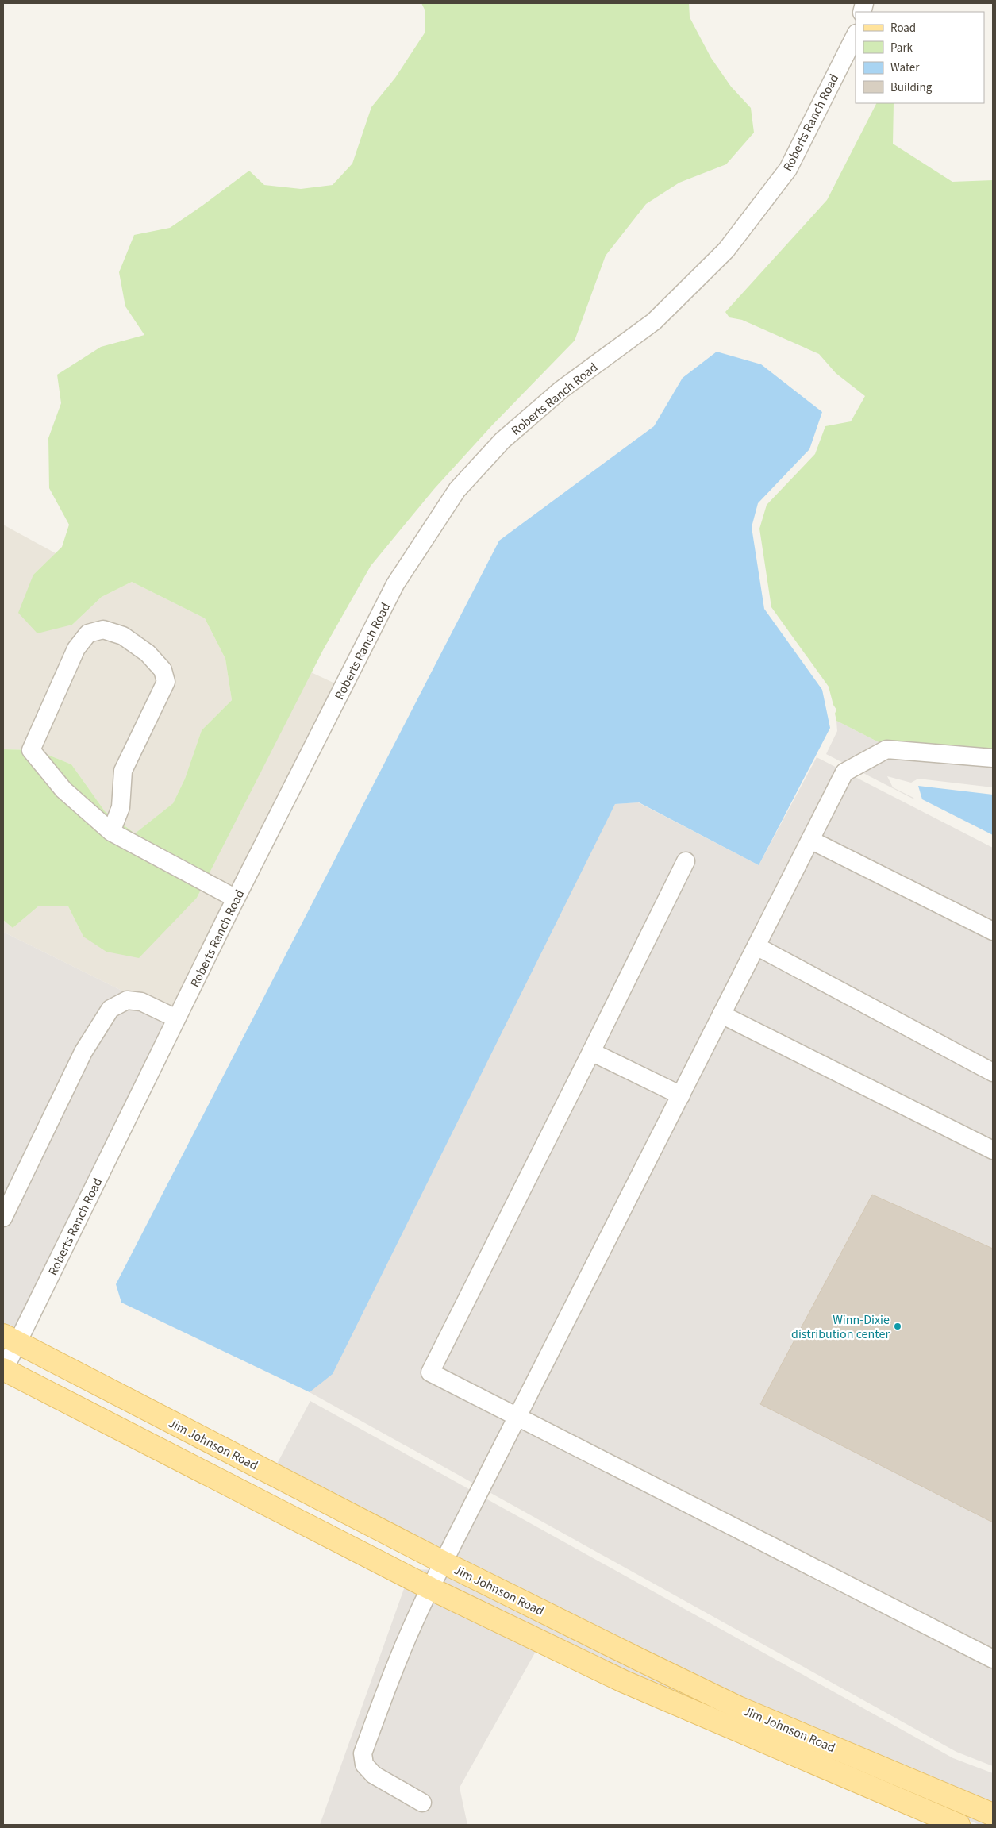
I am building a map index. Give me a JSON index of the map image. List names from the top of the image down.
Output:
{
  "streets": {
    "main road": ["Jim Johnson Road"],
    "street": ["Roberts Ranch Road"]
  },
  "crossings": [
    ["Roberts Ranch Road", "Jim Johnson Road"]
  ],
  "places": ["Winn-Dixie distribution center"],
  "legend": [
    "Road",
    "Park",
    "Water",
    "Building"
  ]
}
